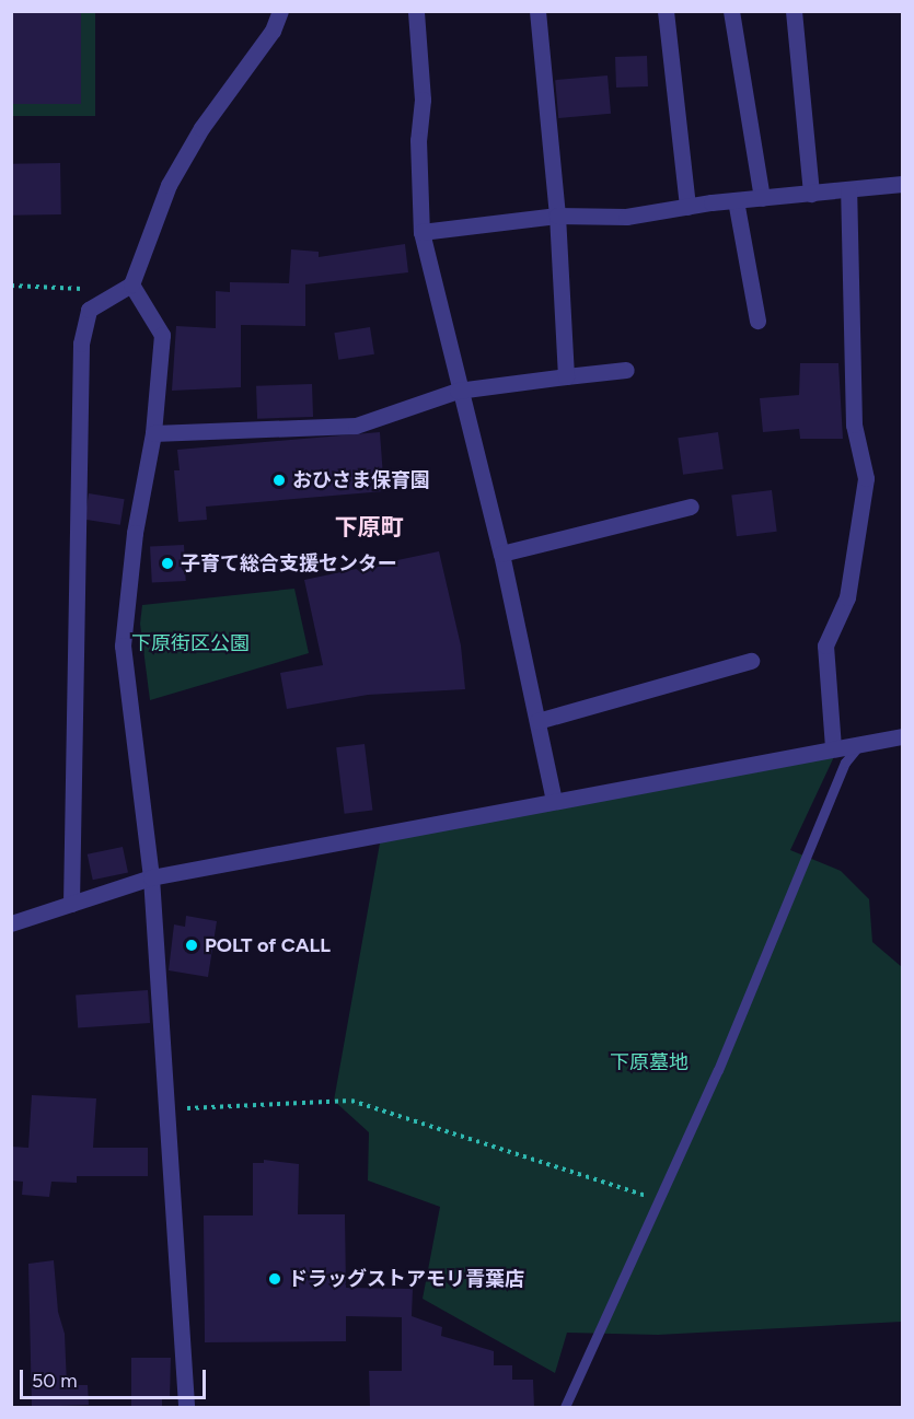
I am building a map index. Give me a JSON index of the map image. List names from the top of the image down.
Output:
{
  "districts": ["下原町"],
  "parks": ["下原街区公園", "下原墓地"],
  "places": [
    "おひさま保育園",
    "子育て総合支援センター",
    "POLT of CALL",
    "ドラッグストアモリ青葉店"
  ],
  "scale_bar": "50 m"
}
